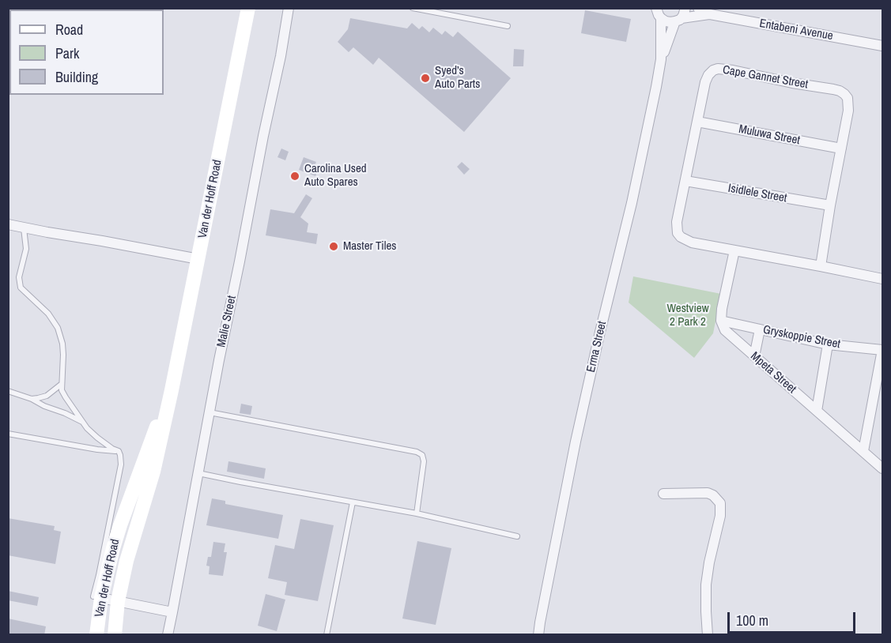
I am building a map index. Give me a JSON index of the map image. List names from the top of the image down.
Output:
{
  "streets": {
    "main road": ["Van der Hoff Road"],
    "street": [
      "Entabeni Avenue",
      "Cape Gannet Street",
      "Muluwa Street",
      "Isidlele Street",
      "Malie Street",
      "Gryskoppie Street",
      "Erma Street",
      "Mpeta Street"
    ]
  },
  "crossings": [
    ["Entabeni Avenue", "Erma Street"],
    ["Cape Gannet Street", "Muluwa Street"],
    ["Cape Gannet Street", "Isidlele Street"],
    ["Gryskoppie Street", "Mpeta Street"]
  ],
  "parks": ["Westview 2 Park 2"],
  "places": ["Syed’s Auto Parts", "Carolina Used Auto Spares", "Master Tiles"],
  "legend": ["Road", "Park", "Building"],
  "scale_bar": "100 m"
}
